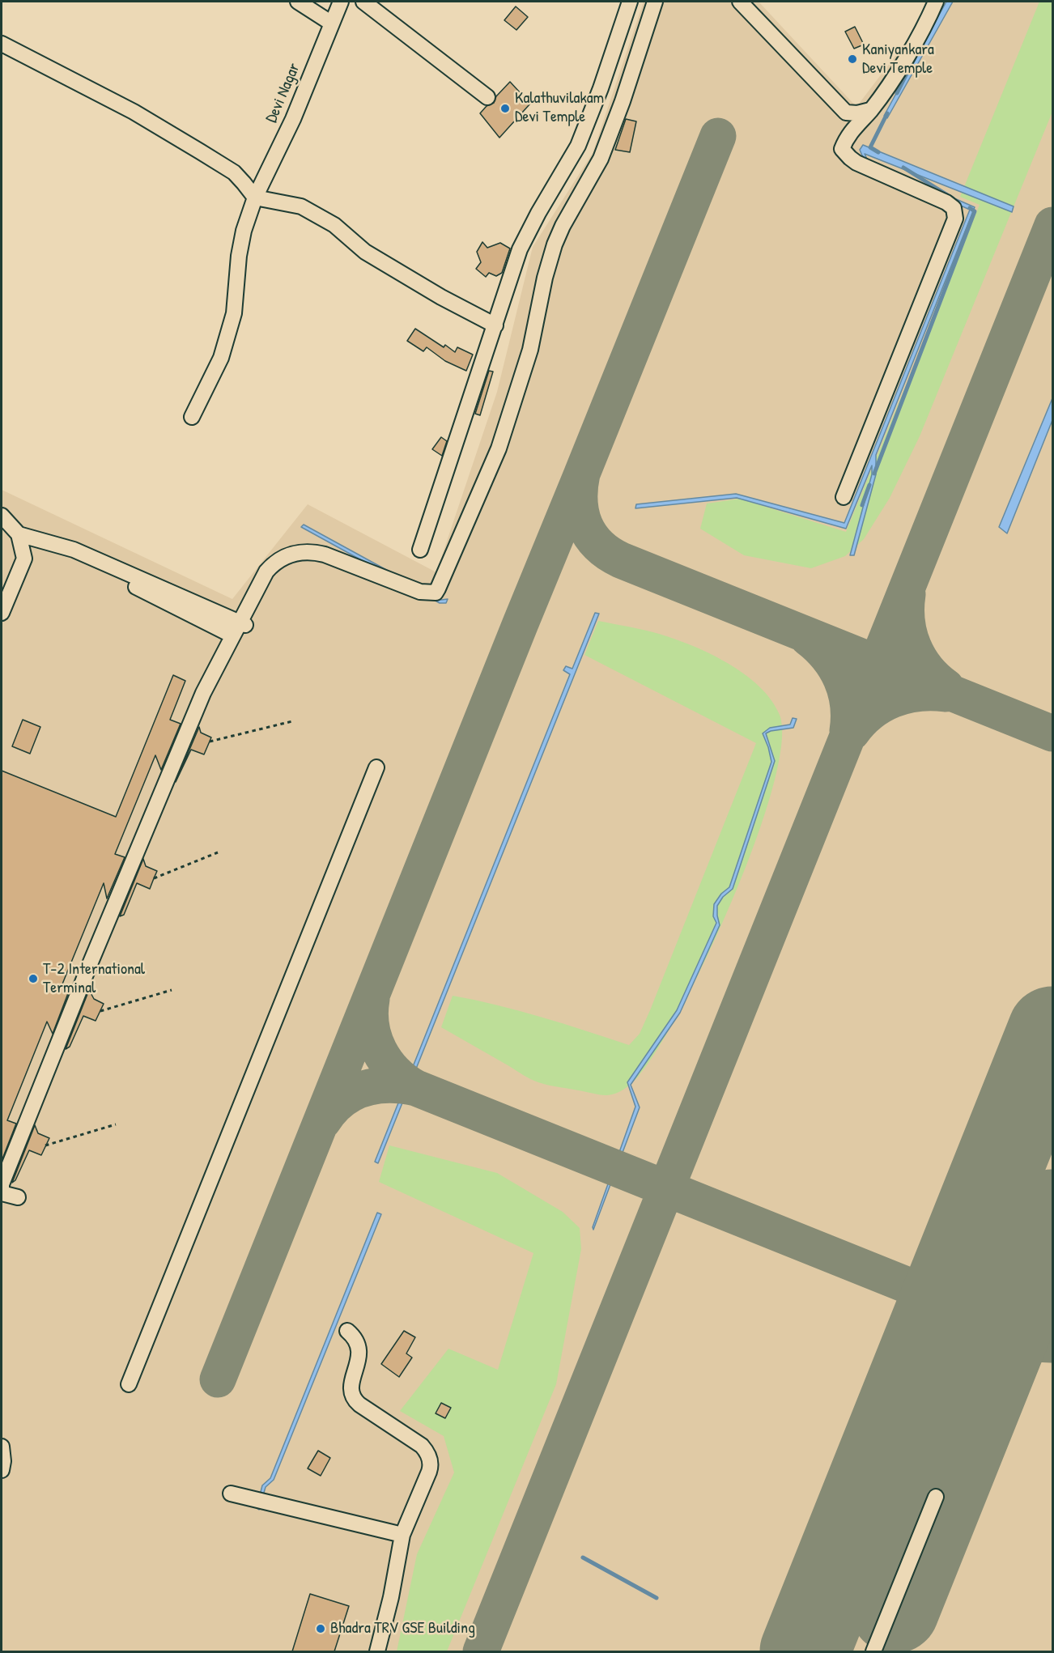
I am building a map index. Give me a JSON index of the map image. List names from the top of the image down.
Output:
{
  "streets": {
    "street": ["Devi Nagar"]
  },
  "places": [
    "Kaniyankara Devi Temple",
    "Kalathuvilakam Devi Temple",
    "T-2 International Terminal",
    "Bhadra TRV GSE Building"
  ]
}
